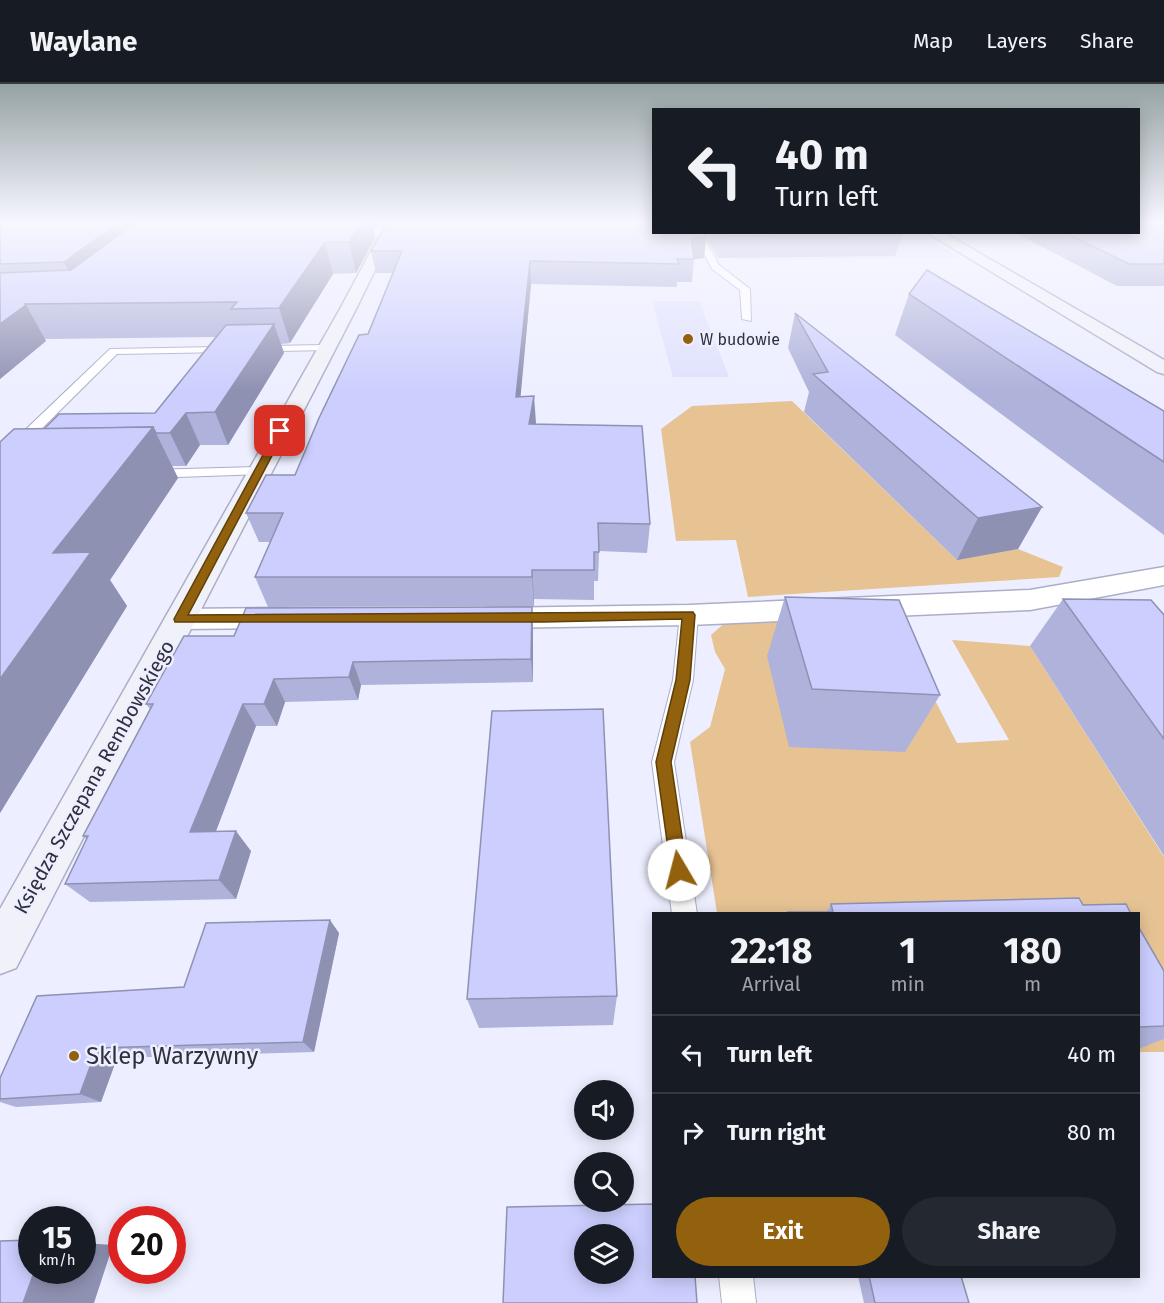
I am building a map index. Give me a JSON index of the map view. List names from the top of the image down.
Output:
{
  "streets": {
    "street": ["Księdza Szczepana Rembowskiego"]
  },
  "places": ["W budowie", "Sklep Warzywny"],
  "page": {
    "header": "Waylane",
    "nav": ["Map", "Layers", "Share"],
    "turn": ["40 m", "Turn left"],
    "eta": [
      "22:18",
      "Arrival",
      "1",
      "min",
      "180",
      "m"
    ],
    "list": [
      {
        "name": "Turn left",
        "value": "40 m"
      },
      {
        "name": "Turn right",
        "value": "80 m"
      }
    ],
    "buttons": ["Exit", "Share"],
    "speed": "15 km/h",
    "limit": "20"
  }
}
